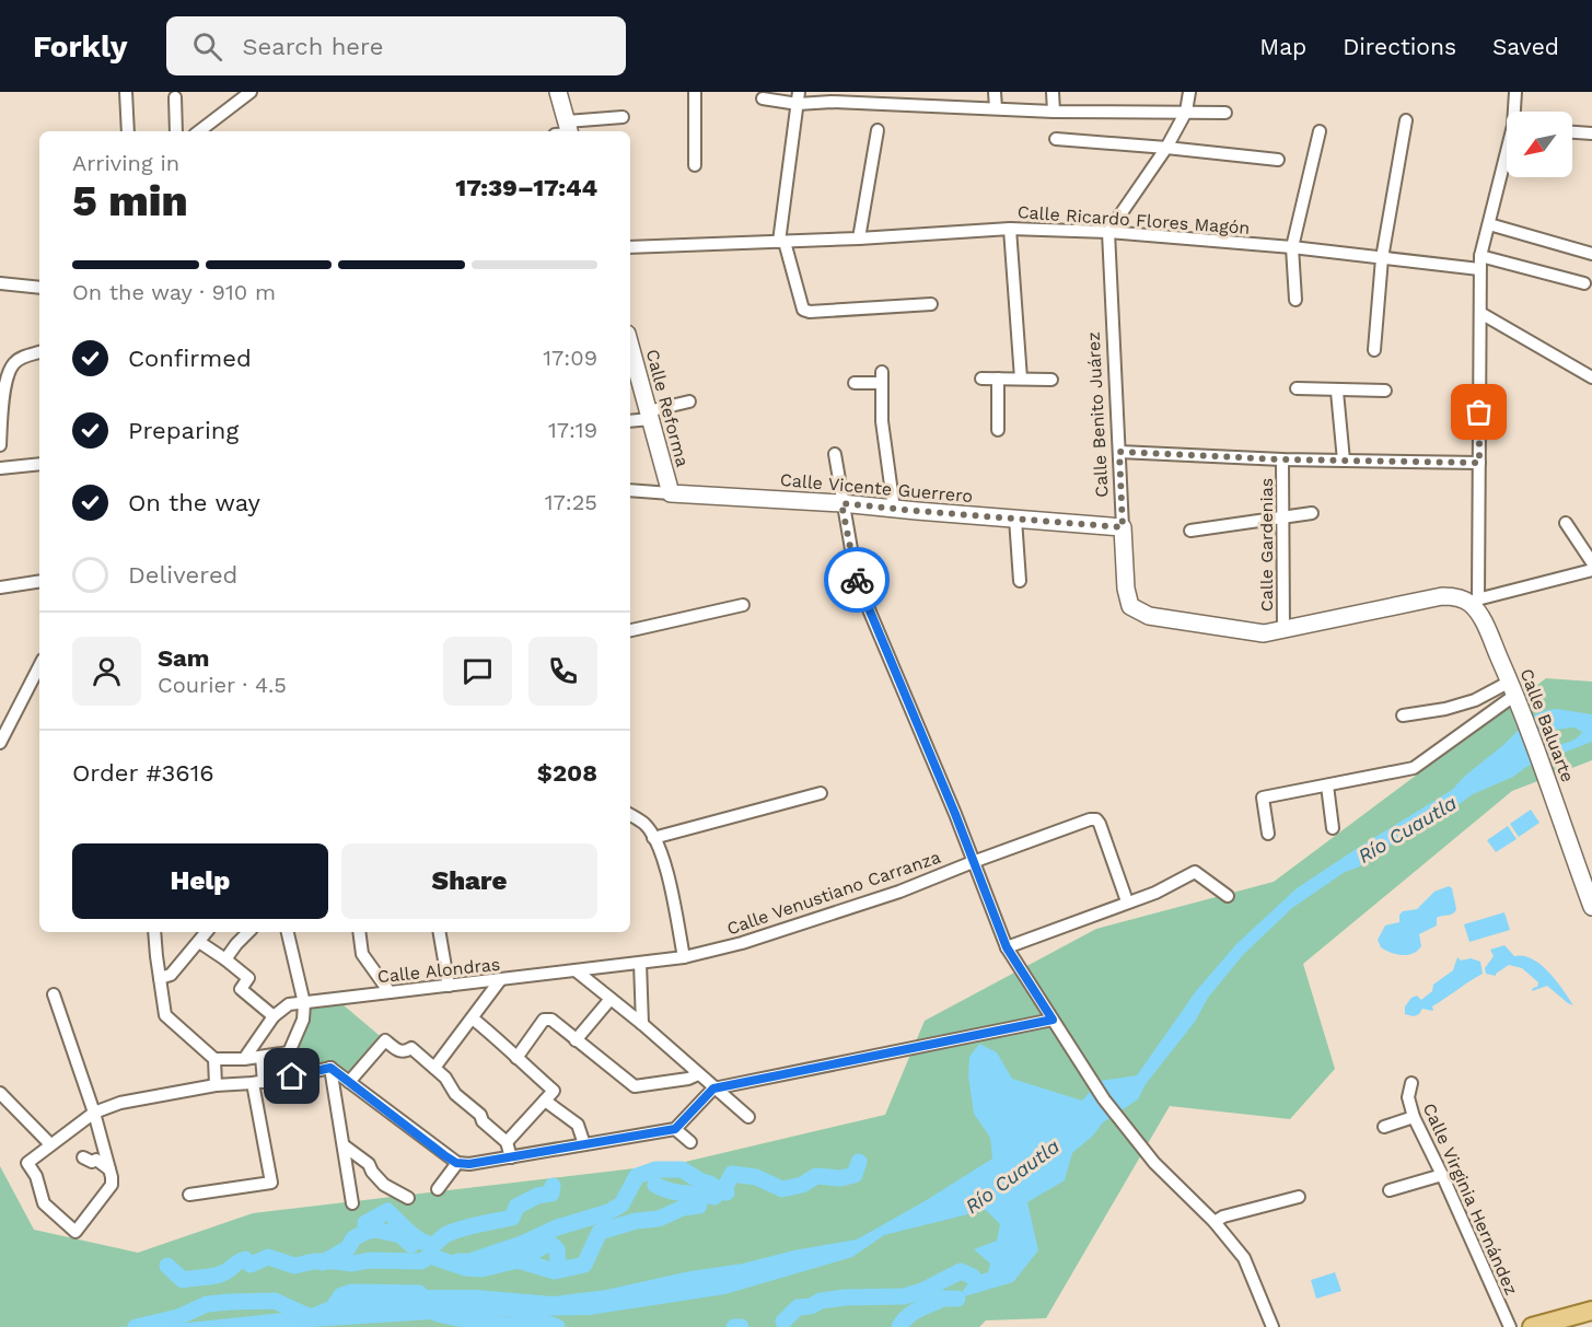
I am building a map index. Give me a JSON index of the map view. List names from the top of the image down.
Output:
{
  "streets": {
    "street": [
      "Calle Ricardo Flores Magón",
      "Calle Reforma",
      "Calle Benito Juárez",
      "Calle Vicente Guerrero",
      "Calle Gardenias",
      "Calle Baluarte",
      "Calle Venustiano Carranza",
      "Calle Alondras",
      "Calle Virginia Hernández"
    ]
  },
  "crossings": [
    ["Calle Ricardo Flores Magón", "Calle Benito Juárez"],
    ["Calle Reforma", "Calle Vicente Guerrero"],
    ["Calle Benito Juárez", "Calle Vicente Guerrero"],
    ["Calle Benito Juárez", "Calle Gardenias"],
    ["Calle Benito Juárez", "Calle Baluarte"],
    ["Calle Venustiano Carranza", "Calle Alondras"]
  ],
  "water": ["Río Cuautla"],
  "north": "bottom left",
  "page": {
    "header": "Forkly",
    "search": "Search here",
    "nav": ["Map", "Directions", "Saved"],
    "heading": ["5 min", "Arriving in", "17:39–17:44"],
    "panel": [
      "Sam",
      "Courier · 4.5",
      "Order #3616",
      "$208"
    ],
    "bar": "On the way · 910 m",
    "list": [
      ["Confirmed", "17:09"],
      ["Preparing", "17:19"],
      ["On the way", "17:25"],
      "Delivered"
    ],
    "buttons": ["Help", "Share"]
  }
}
